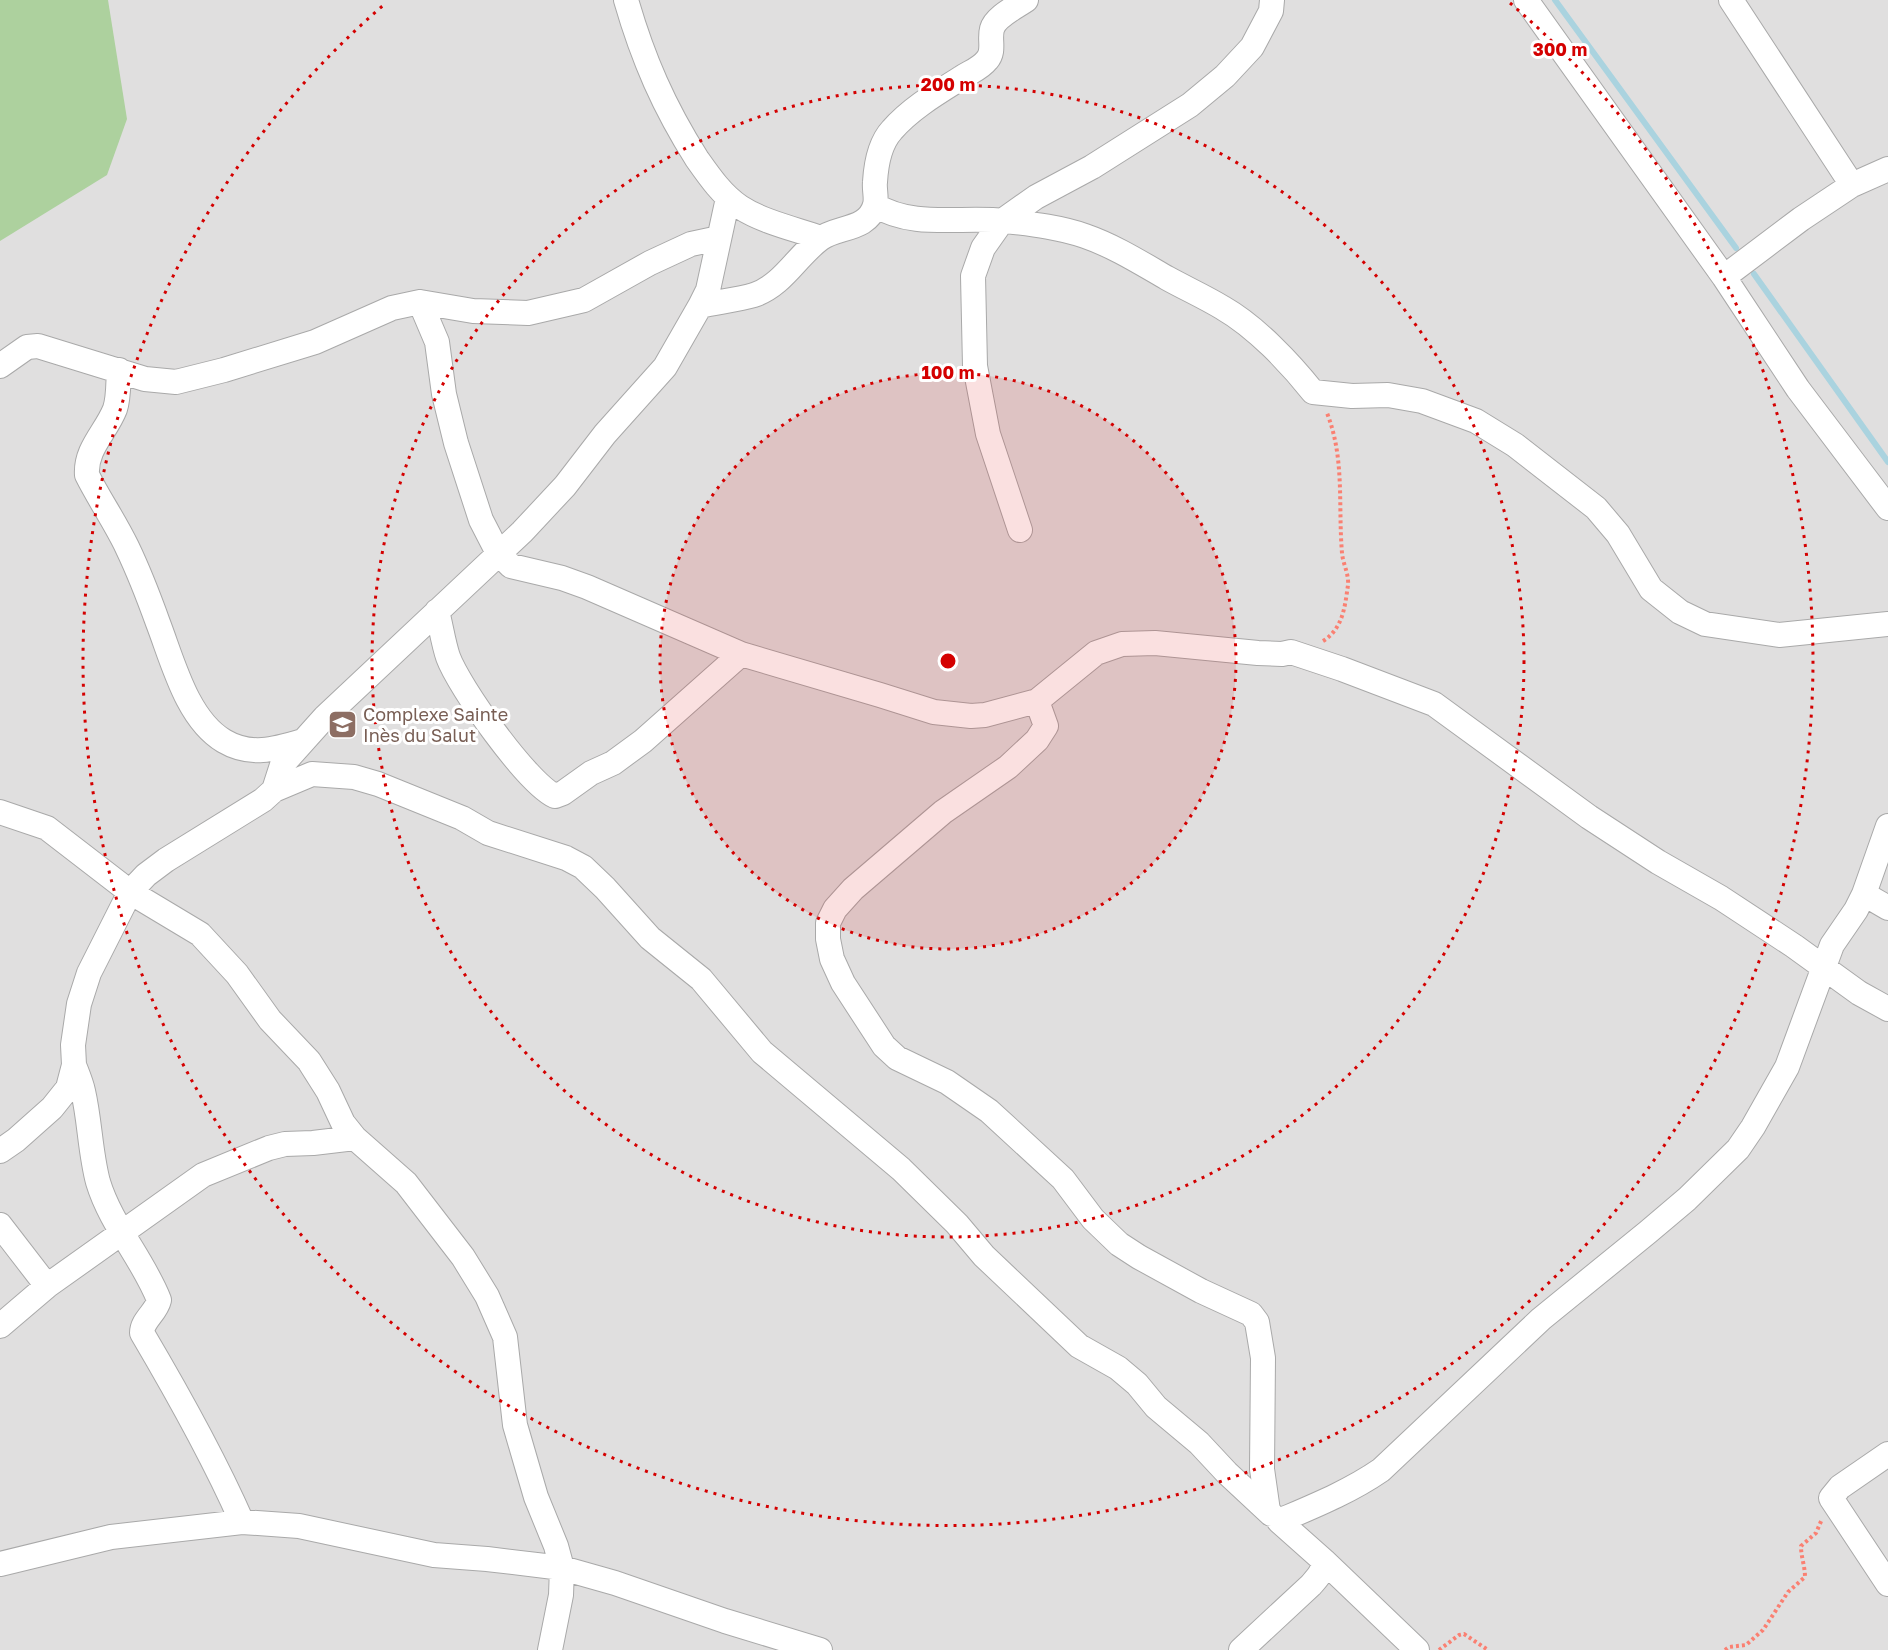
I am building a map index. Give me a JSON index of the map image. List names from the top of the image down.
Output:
{
  "places": {
    "school or university": ["Complexe Sainte Inès du Salut"]
  },
  "rings": ["300 m", "200 m", "100 m"]
}
